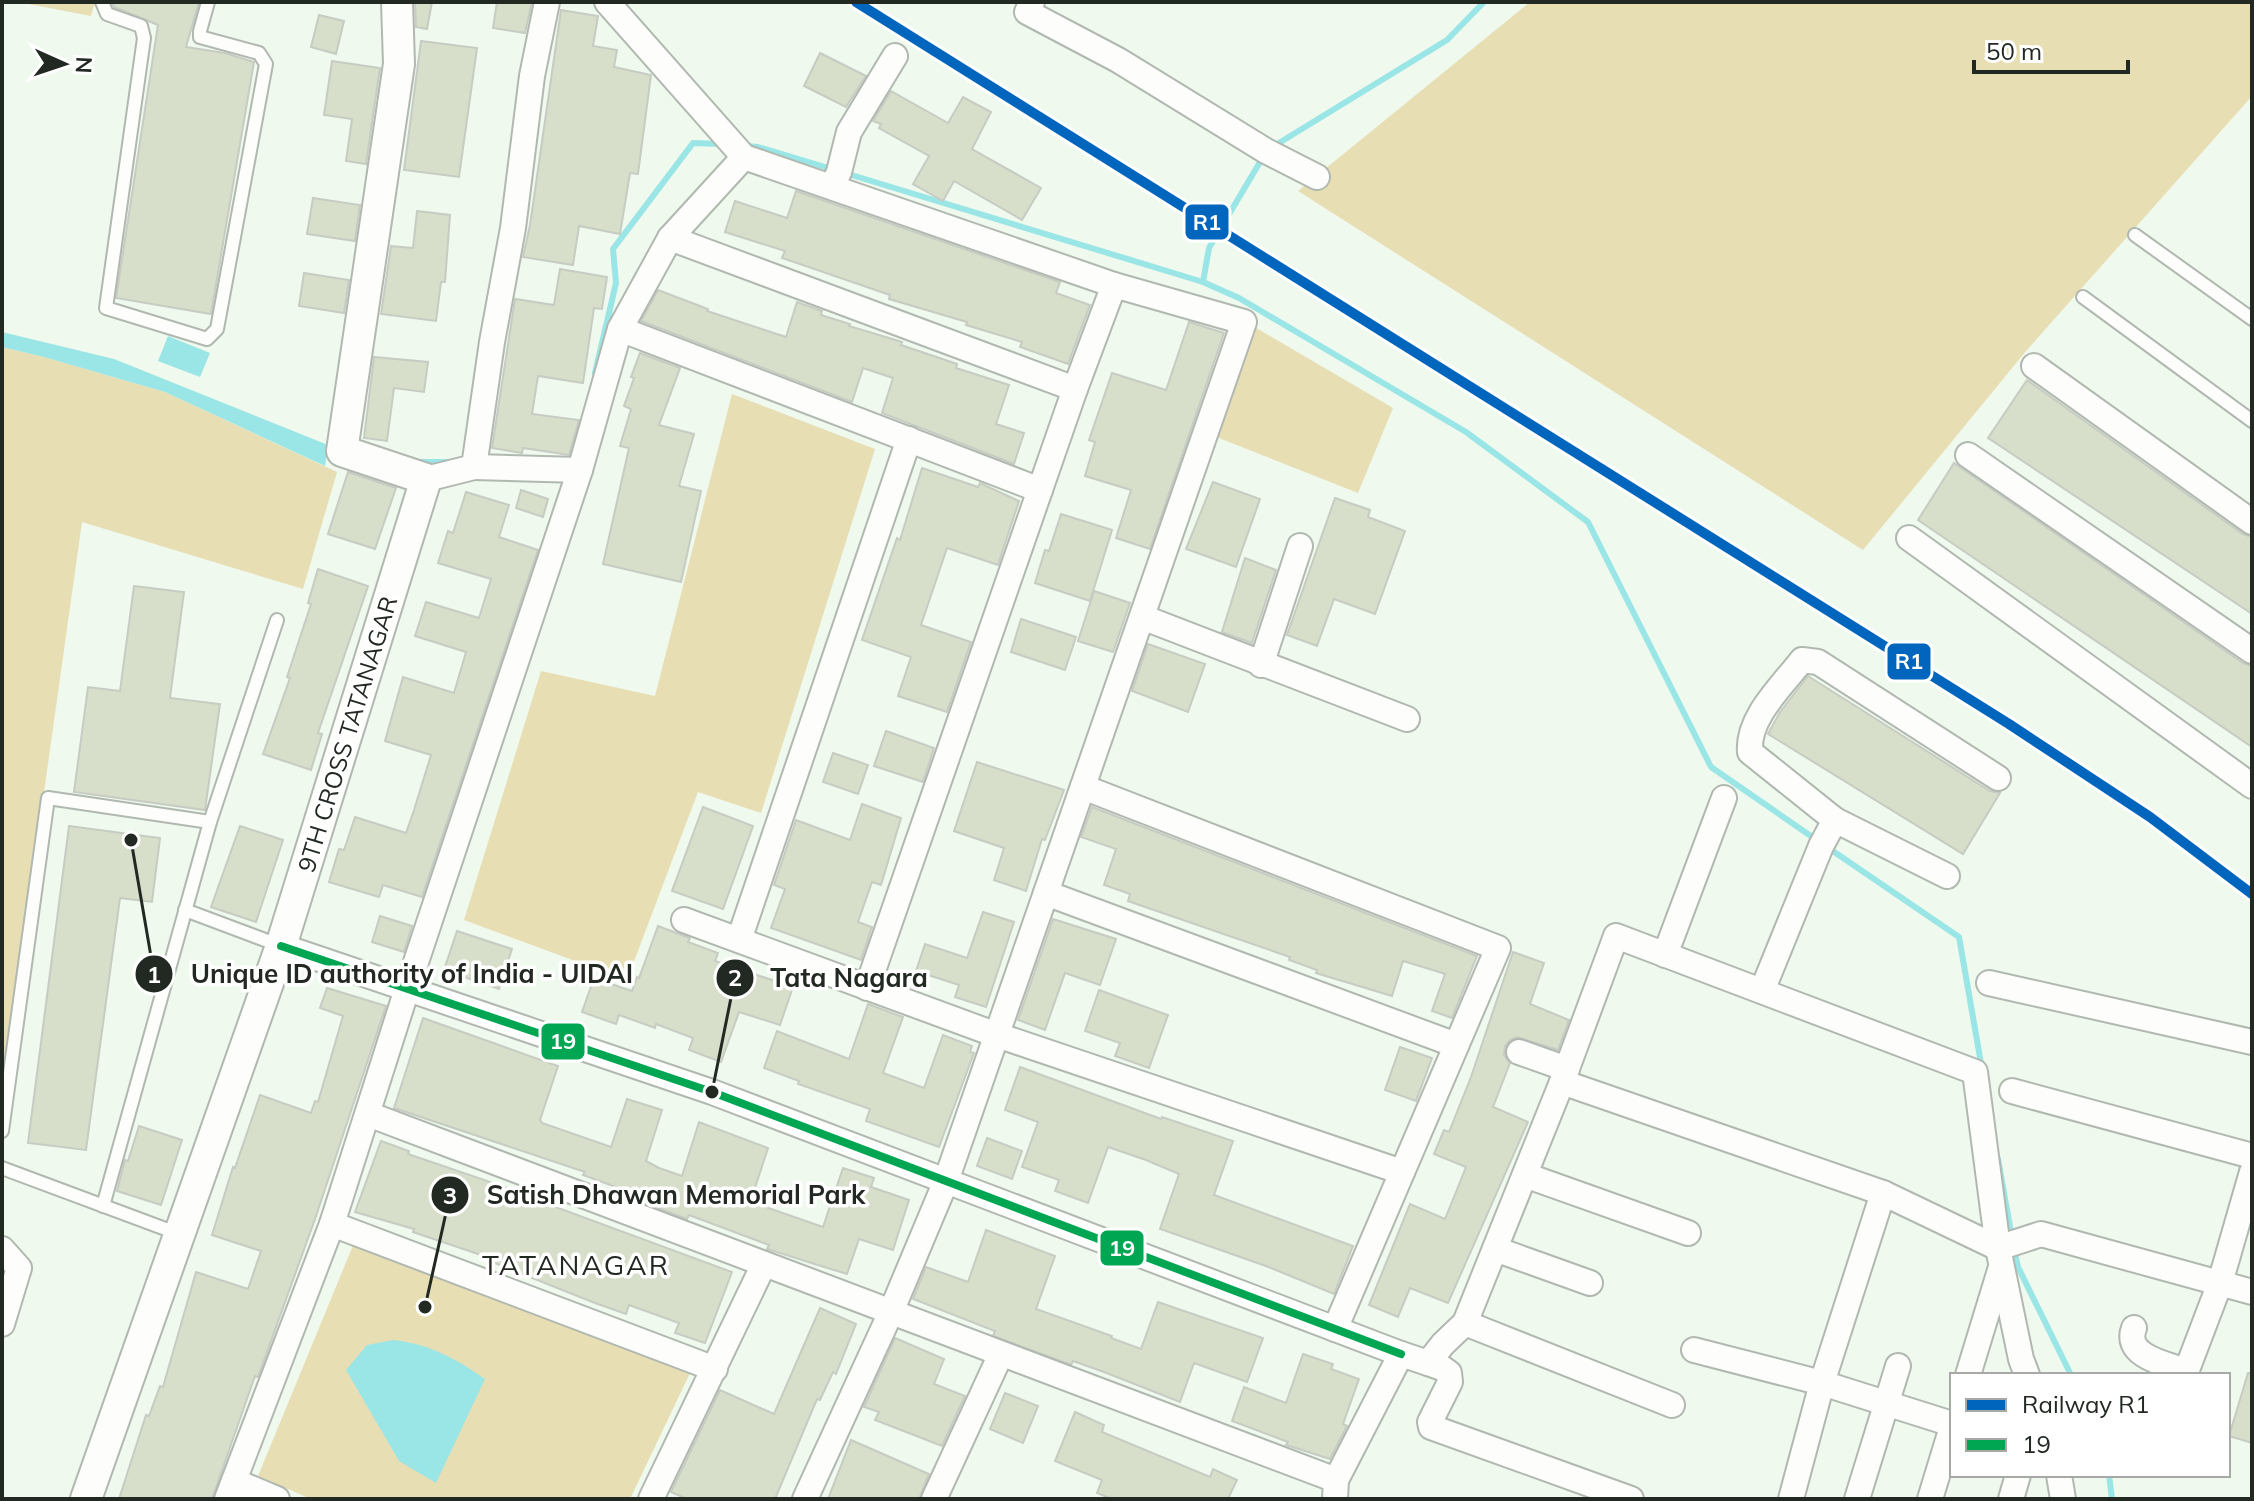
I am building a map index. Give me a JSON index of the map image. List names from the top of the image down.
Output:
{
  "streets": {
    "street": ["9TH CROSS TATANAGAR"]
  },
  "districts": ["TATANAGAR"],
  "places": ["Unique ID authority of India - UIDAI", "Tata Nagara", "Satish Dhawan Memorial Park"],
  "lines": ["rail line R1", "transit line 19"],
  "legend": ["Railway R1", "19"],
  "scale_bar": "50 m",
  "north": "right"
}
